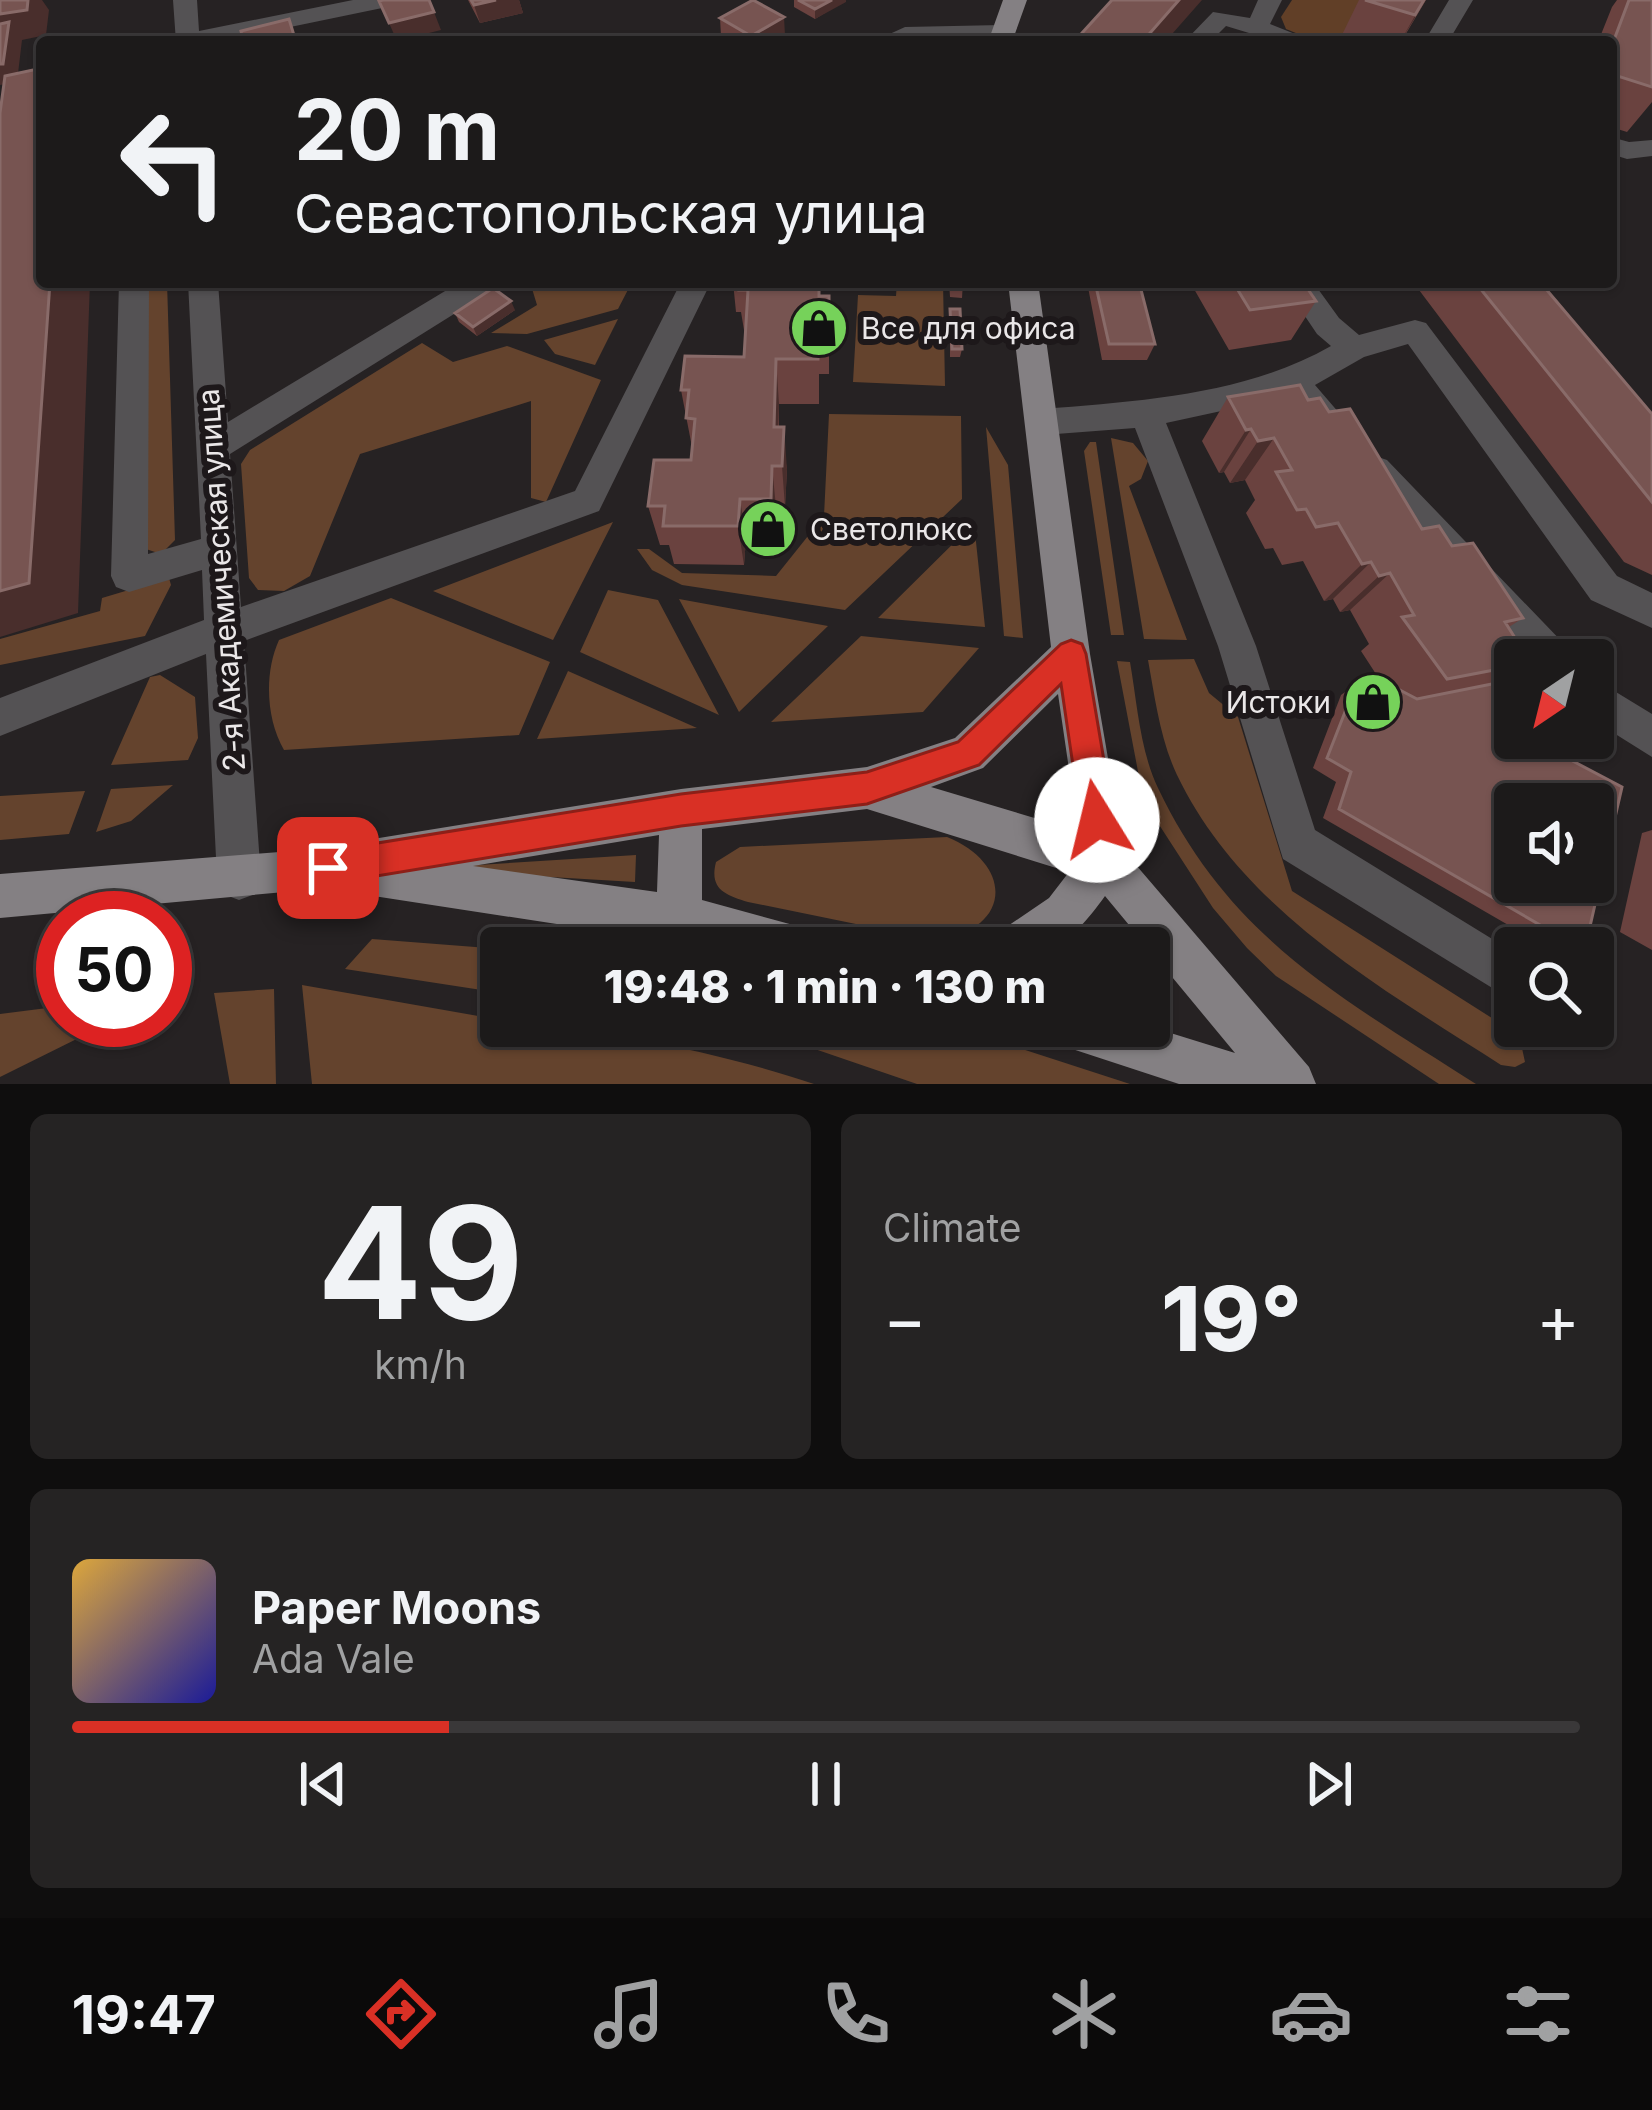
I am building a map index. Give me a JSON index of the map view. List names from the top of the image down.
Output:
{
  "streets": {
    "street": ["2-я Академическая улица"]
  },
  "places": {
    "shop": ["Все для офиса", "Светолюкс", "Истоки"]
  },
  "north": "bottom left",
  "page": {
    "turn": ["20 m", "Севастопольская улица"],
    "limit": "50",
    "trip": "19:48 · 1 min · 130 m",
    "tile": [
      ["49", "km/h"],
      "Climate"
    ],
    "heat": ["−", "19°", "+"],
    "song": ["Paper Moons", "Ada Vale"],
    "tabs": "19:47"
  }
}
